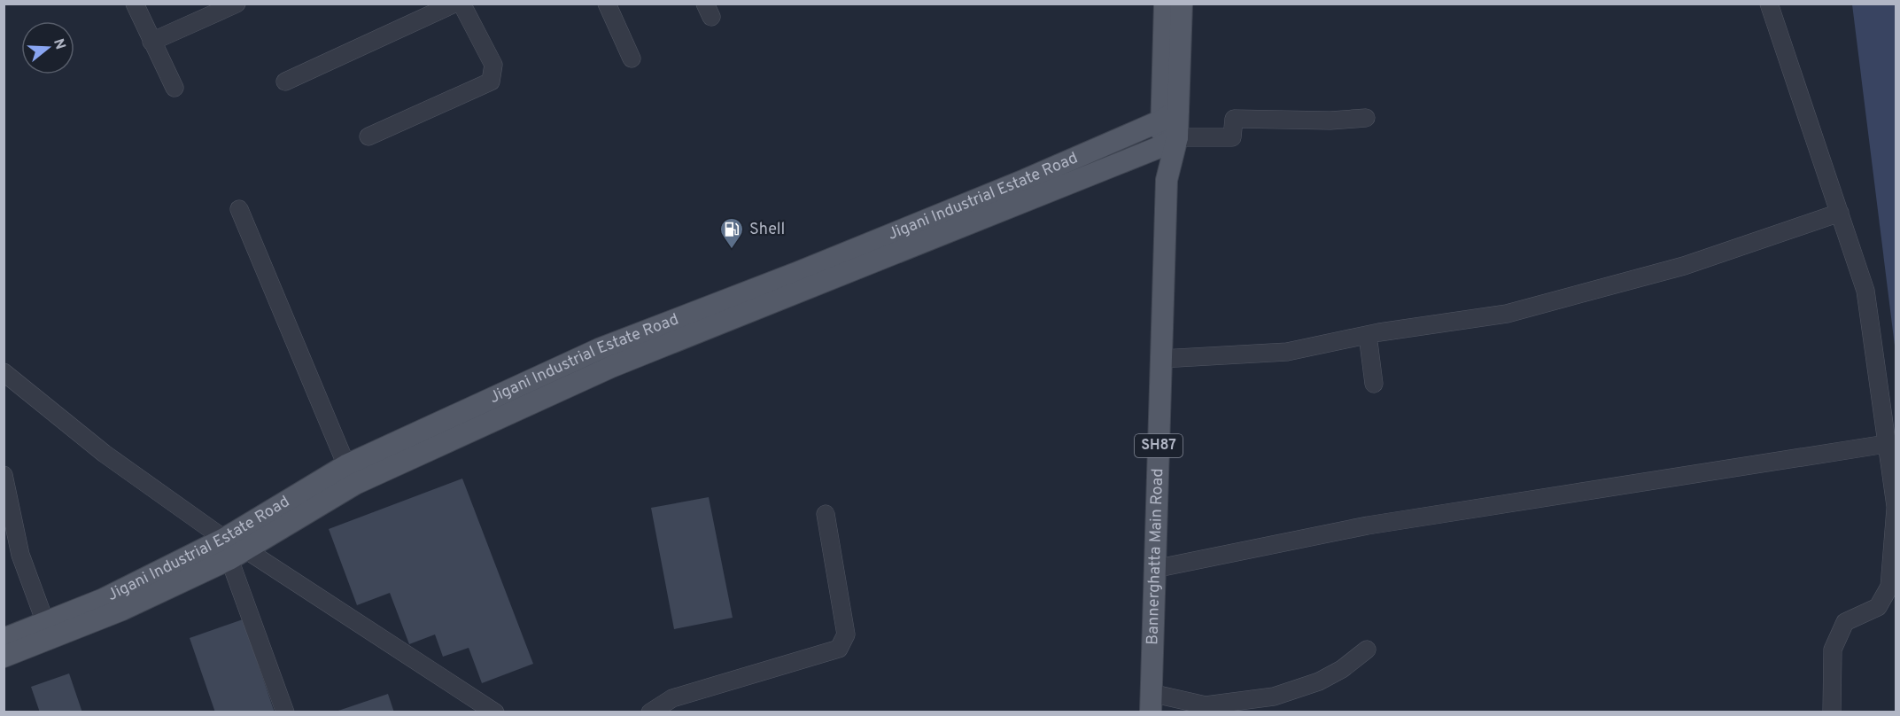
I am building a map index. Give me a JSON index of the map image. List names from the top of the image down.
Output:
{
  "streets": {
    "main road": ["Jigani Industrial Estate Road", "SH87", "Bannerghatta Main Road"]
  },
  "crossings": [
    ["Jigani Industrial Estate Road", "Bannerghatta Main Road"]
  ],
  "places": {
    "fuel station": ["Shell"]
  },
  "north": "right"
}
